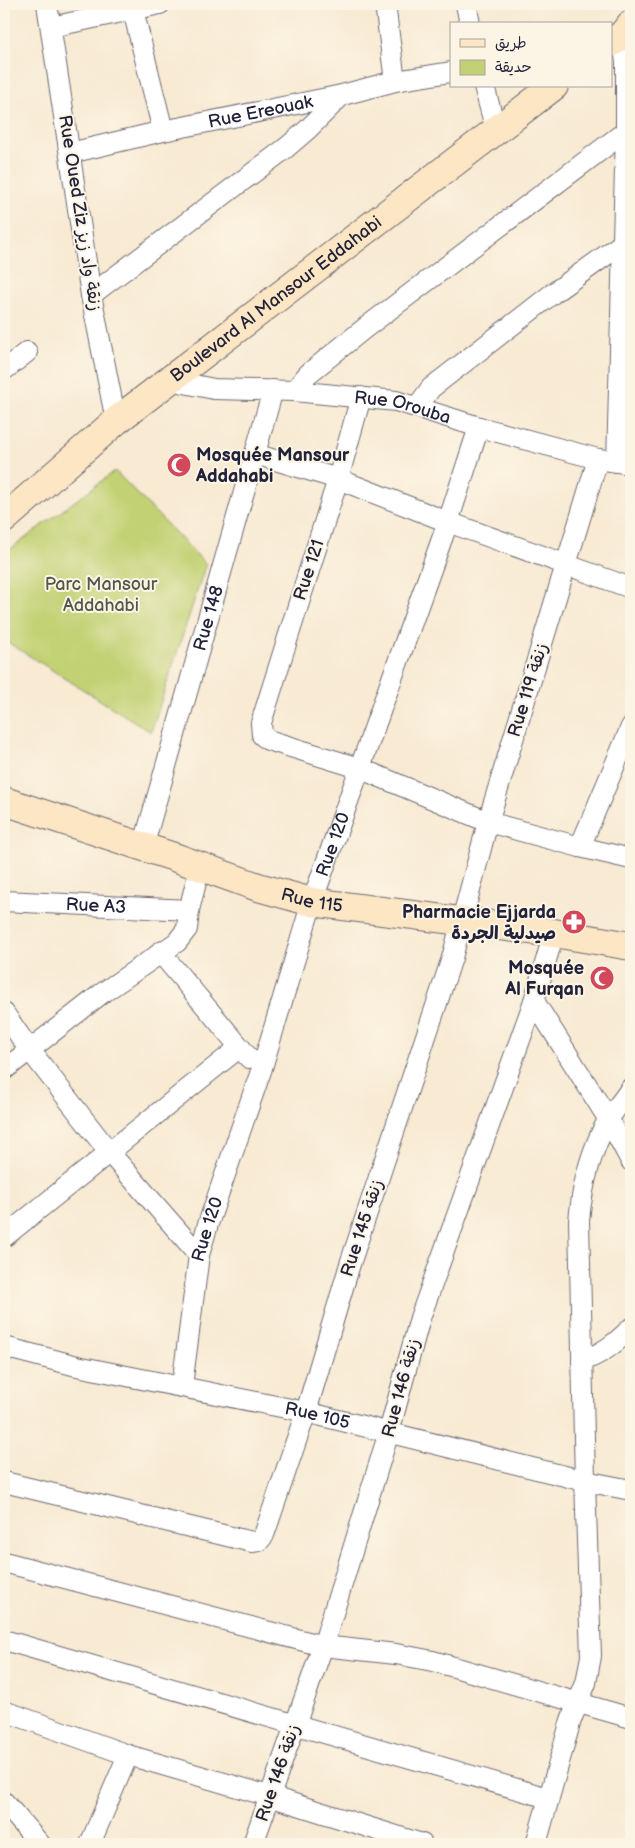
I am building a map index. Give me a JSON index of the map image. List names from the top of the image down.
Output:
{
  "streets": {
    "main road": ["Boulevard Al Mansour Eddahabi", "Rue 115"],
    "street": [
      "Rue Ereouak",
      "Rue Oued Ziz زنقة واد زيز",
      "Rue Orouba",
      "Rue 121",
      "Rue 148",
      "Rue 119 زنقة",
      "Rue 120",
      "Rue A3",
      "Rue 145 زنقة",
      "Rue 146 زنقة",
      "Rue 105"
    ]
  },
  "crossings": [
    ["Rue Ereouak", "Rue Oued Ziz زنقة واد زيز"],
    ["Rue Oued Ziz زنقة واد زيز", "Boulevard Al Mansour Eddahabi"],
    ["Boulevard Al Mansour Eddahabi", "Rue Orouba"],
    ["Rue Orouba", "Rue 121"],
    ["Rue Orouba", "Rue 148"],
    ["Rue Orouba", "Rue 119 زنقة"],
    ["Rue Orouba", "Rue 120"],
    ["Rue 121", "Rue 120"],
    ["Rue 148", "Rue 115"],
    ["Rue 119 زنقة", "Rue 115"],
    ["Rue 119 زنقة", "Rue 145 زنقة"],
    ["Rue 120", "Rue 115"],
    ["Rue 120", "Rue 105"],
    ["Rue 115", "Rue 145 زنقة"],
    ["Rue 115", "Rue 146 زنقة"],
    ["Rue 145 زنقة", "Rue 105"],
    ["Rue 146 زنقة", "Rue 105"]
  ],
  "parks": ["Parc Mansour Addahabi"],
  "places": {
    "mosque": ["Mosquée Mansour Addahabi", "Mosquée Al Furqan"],
    "pharmacy": ["Pharmacie Ejjarda صيدلية الجردة"]
  },
  "legend": ["طريق", "حديقة"]
}
